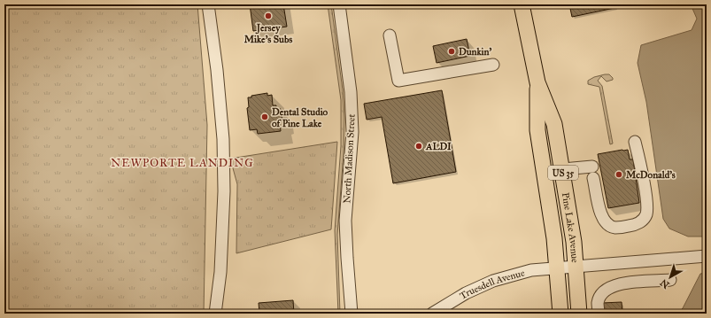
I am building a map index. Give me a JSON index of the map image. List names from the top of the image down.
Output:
{
  "streets": {
    "main road": ["US 35", "Pine Lake Avenue"],
    "street": ["North Madison Street", "Truesdell Avenue"]
  },
  "crossings": [
    ["Pine Lake Avenue", "Truesdell Avenue"]
  ],
  "districts": ["NEWPORTE LANDING"],
  "places": [
    "Jersey Mike's Subs",
    "Dunkin'",
    "Dental Studio of Pine Lake",
    "ALDI",
    "McDonald's"
  ],
  "north": "bottom left"
}
